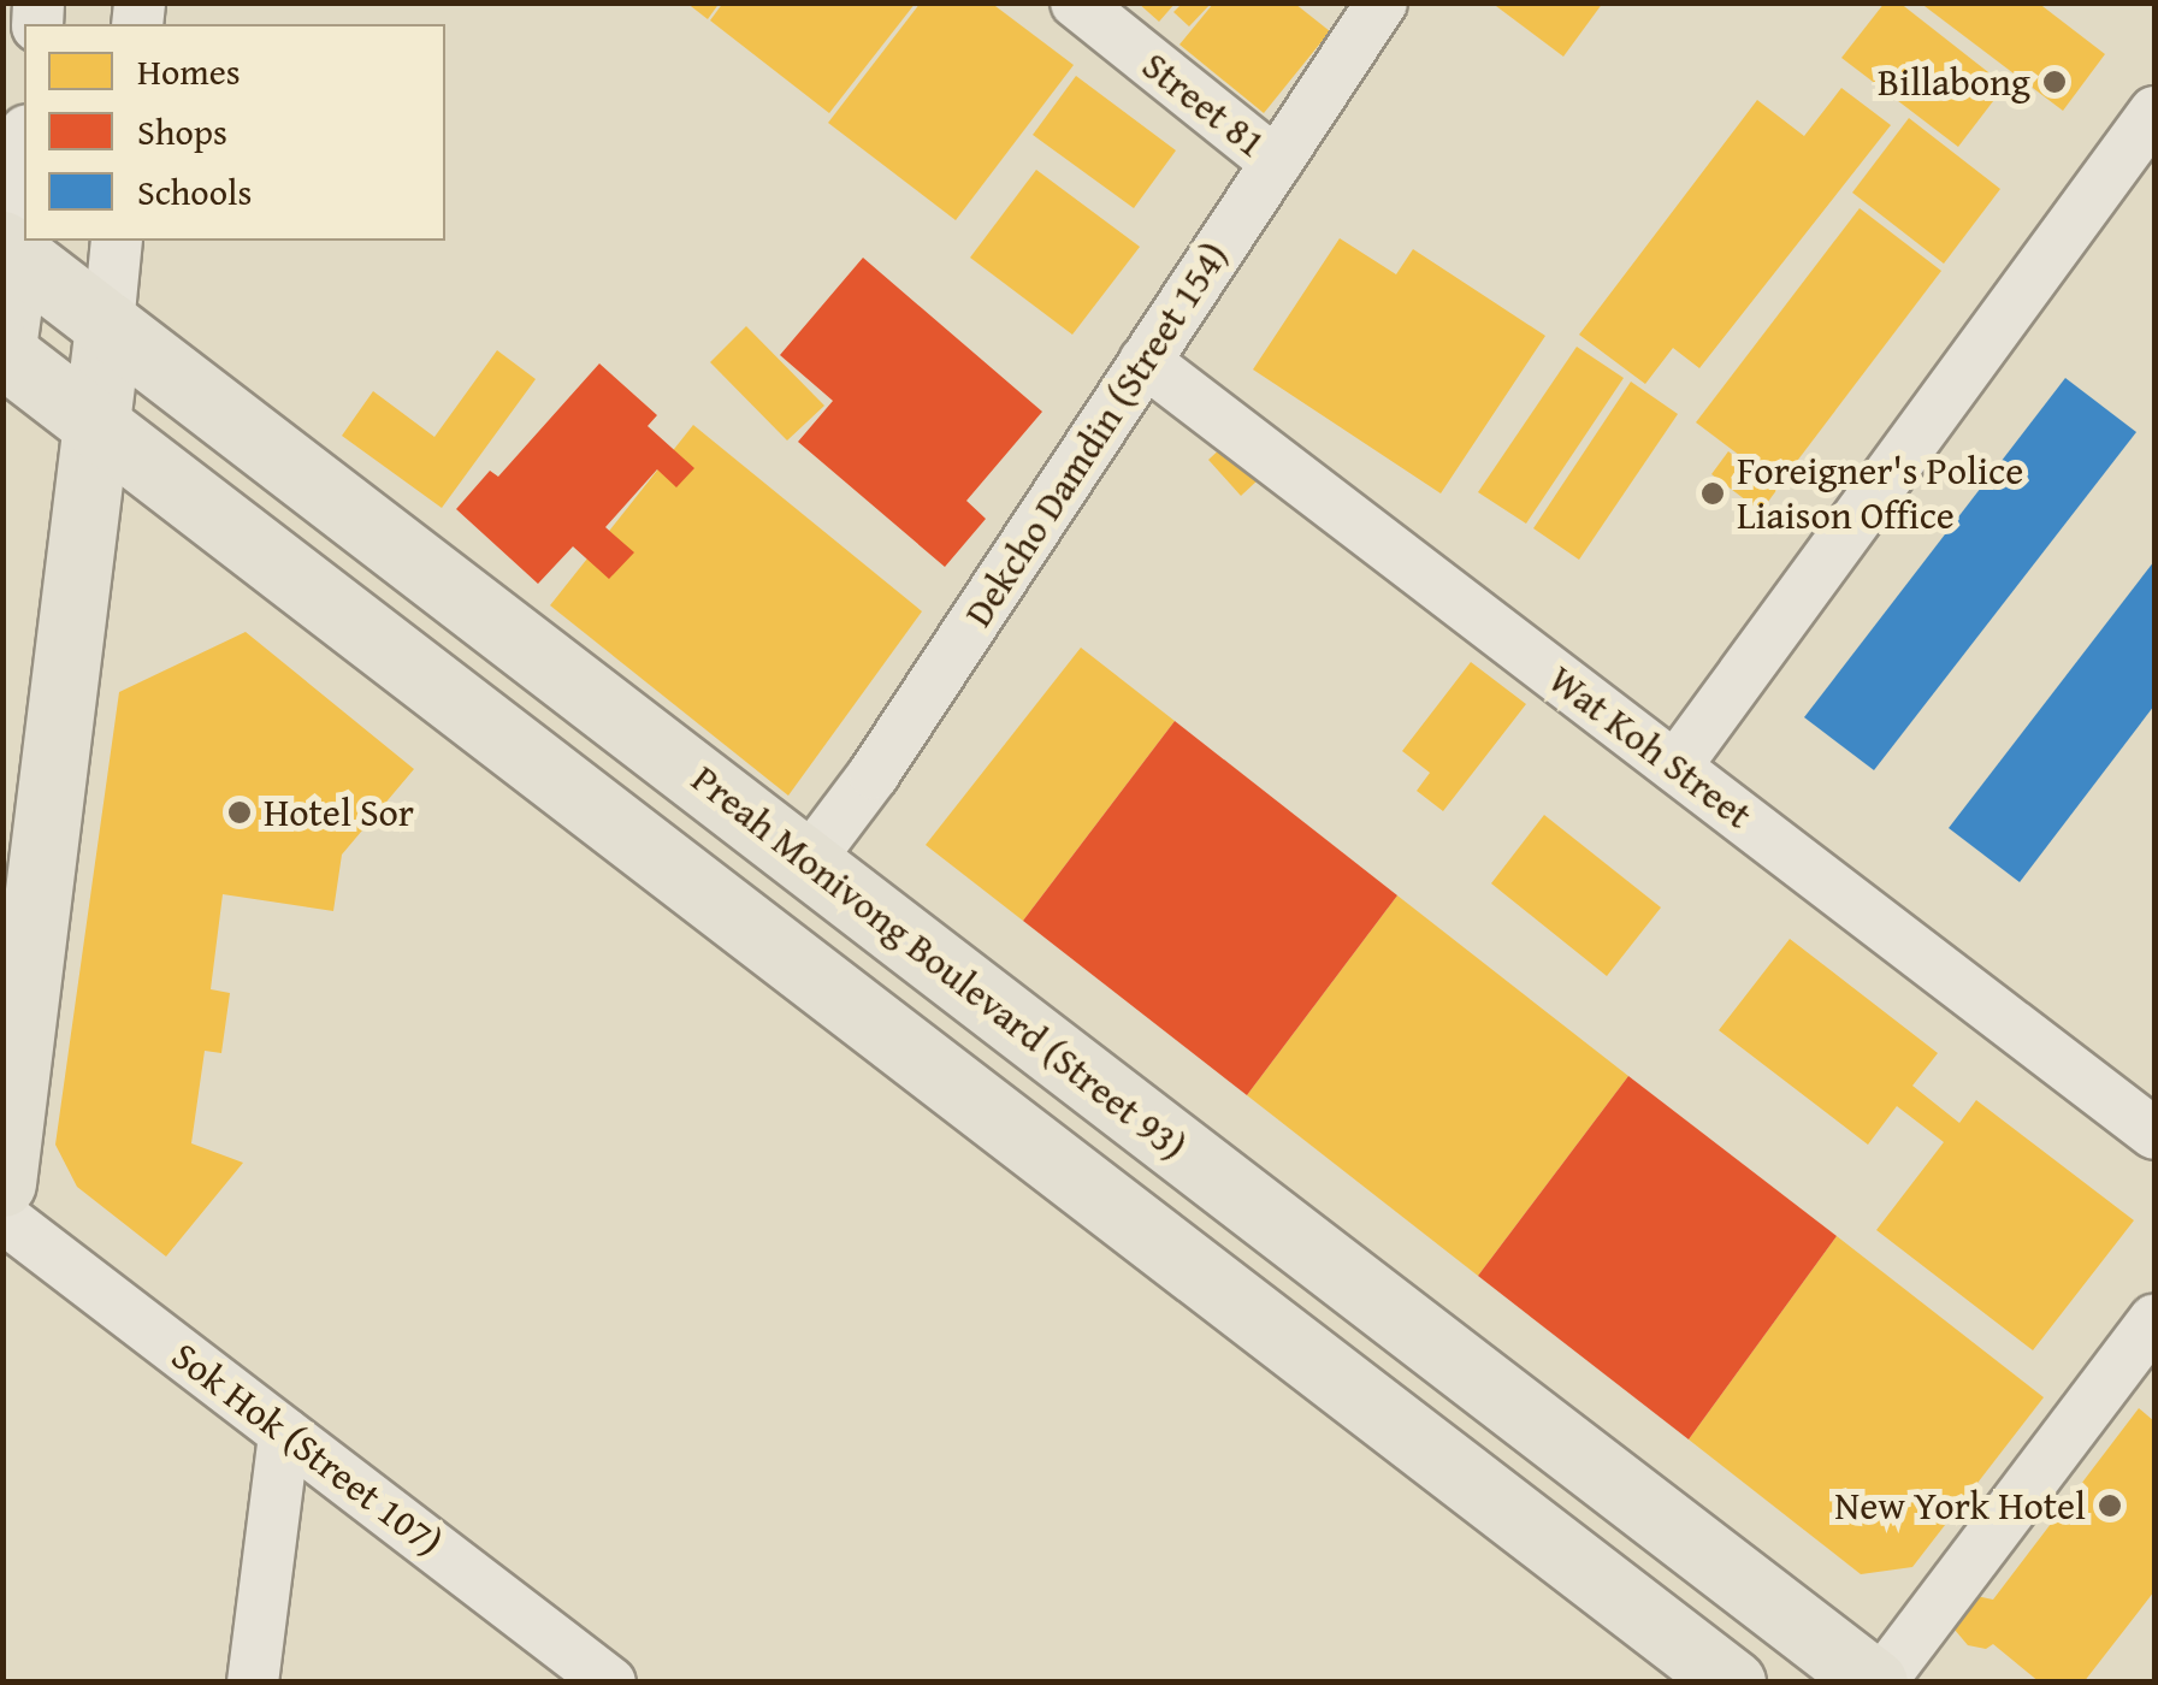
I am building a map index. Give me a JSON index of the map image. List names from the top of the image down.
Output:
{
  "streets": {
    "main road": ["Preah Monivong Boulevard (Street 93)"],
    "street": [
      "Street 81",
      "Dekcho Damdin (Street 154)",
      "Wat Koh Street",
      "Sok Hok (Street 107)"
    ]
  },
  "crossings": [
    ["Street 81", "Dekcho Damdin (Street 154)"],
    ["Dekcho Damdin (Street 154)", "Wat Koh Street"],
    ["Dekcho Damdin (Street 154)", "Preah Monivong Boulevard (Street 93)"]
  ],
  "places": [
    "Billabong",
    "Foreigner's Police Liaison Office",
    "Hotel Sor",
    "New York Hotel"
  ],
  "legend": ["Homes", "Shops", "Schools"]
}
